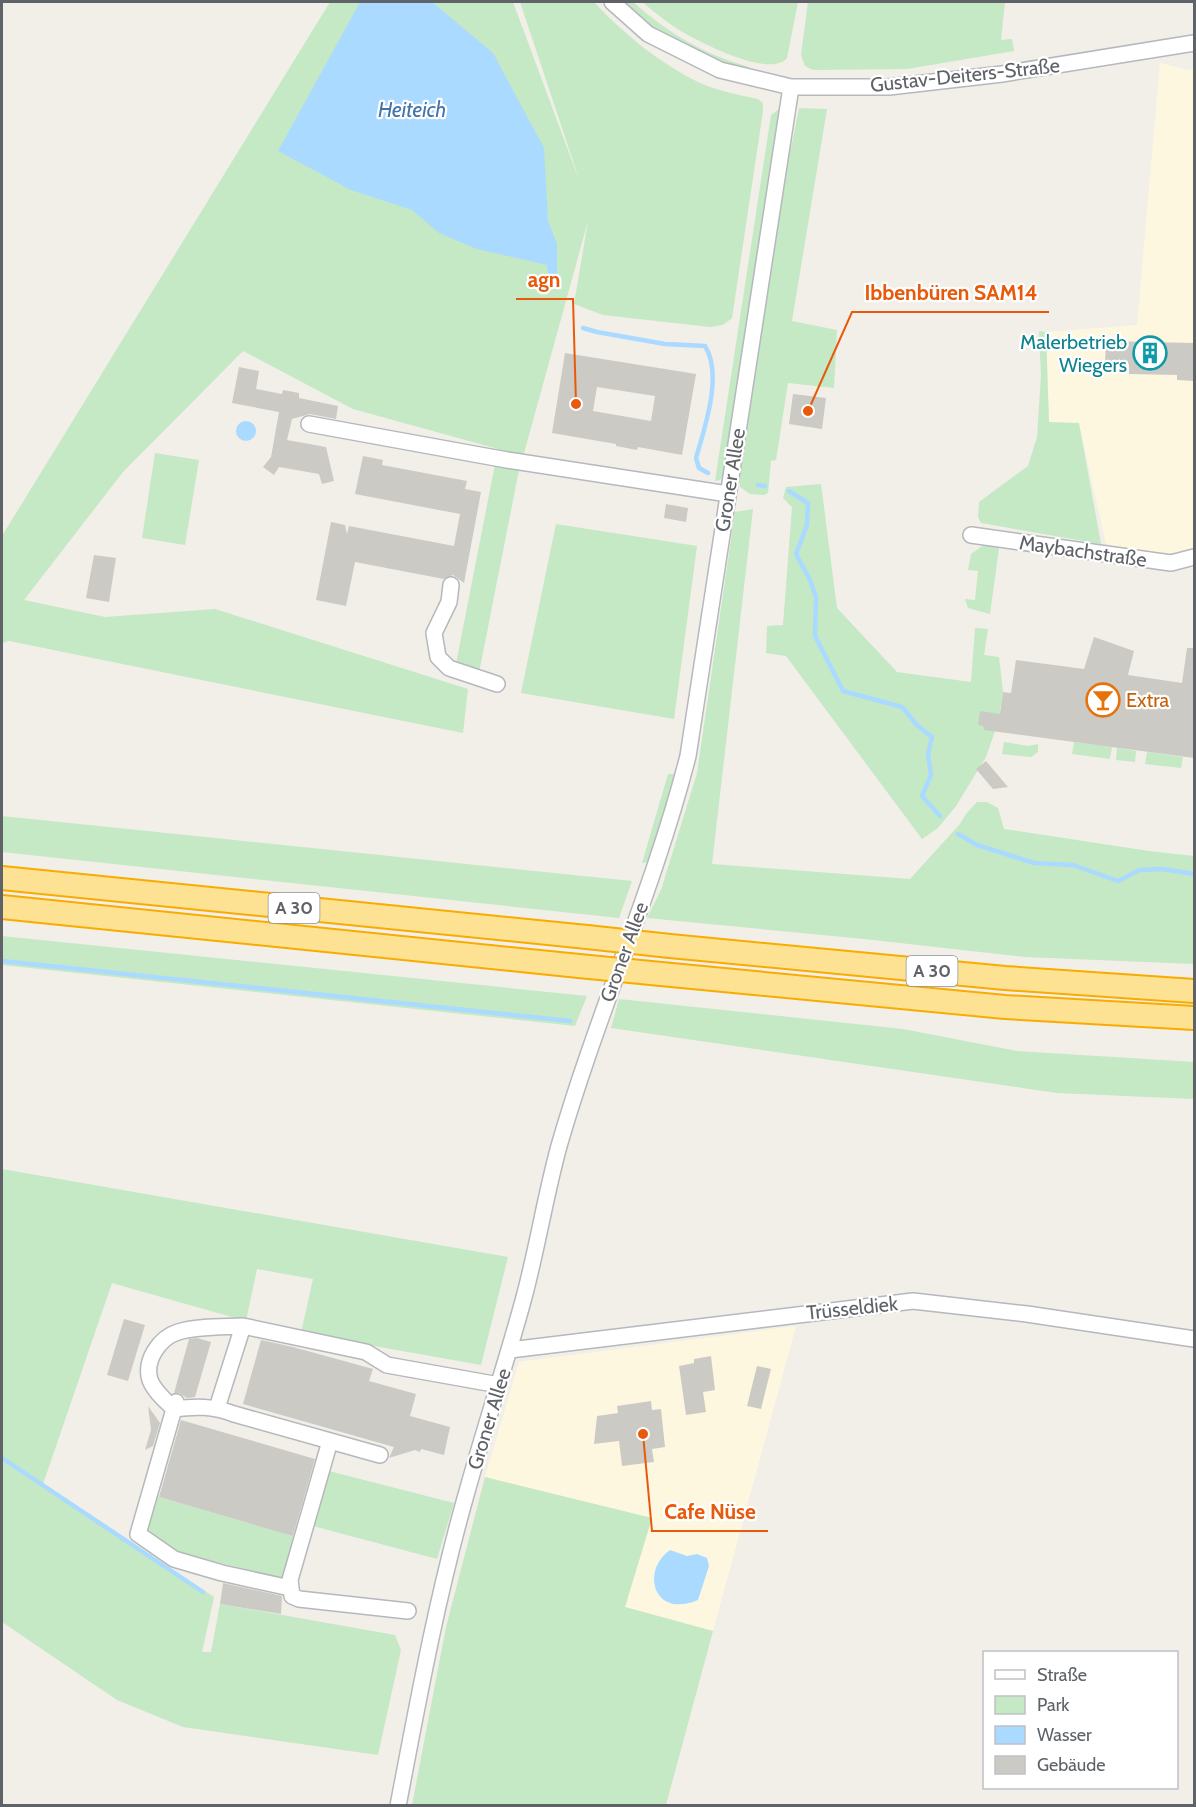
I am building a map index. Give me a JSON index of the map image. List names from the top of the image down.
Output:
{
  "streets": {
    "highway": ["A 30"],
    "street": [
      "Gustav-Deiters-Straße",
      "Groner Allee",
      "Maybachstraße",
      "Trüsseldiek"
    ]
  },
  "crossings": [
    ["Gustav-Deiters-Straße", "Groner Allee"],
    ["Groner Allee", "Trüsseldiek"]
  ],
  "water": ["Heiteich"],
  "places": {
    "building": ["Malerbetrieb Wiegers"],
    "other": ["agn", "Ibbenbüren SAM14", "Cafe Nüse"],
    "bar": ["Extra"]
  },
  "legend": [
    "Straße",
    "Park",
    "Wasser",
    "Gebäude"
  ]
}
